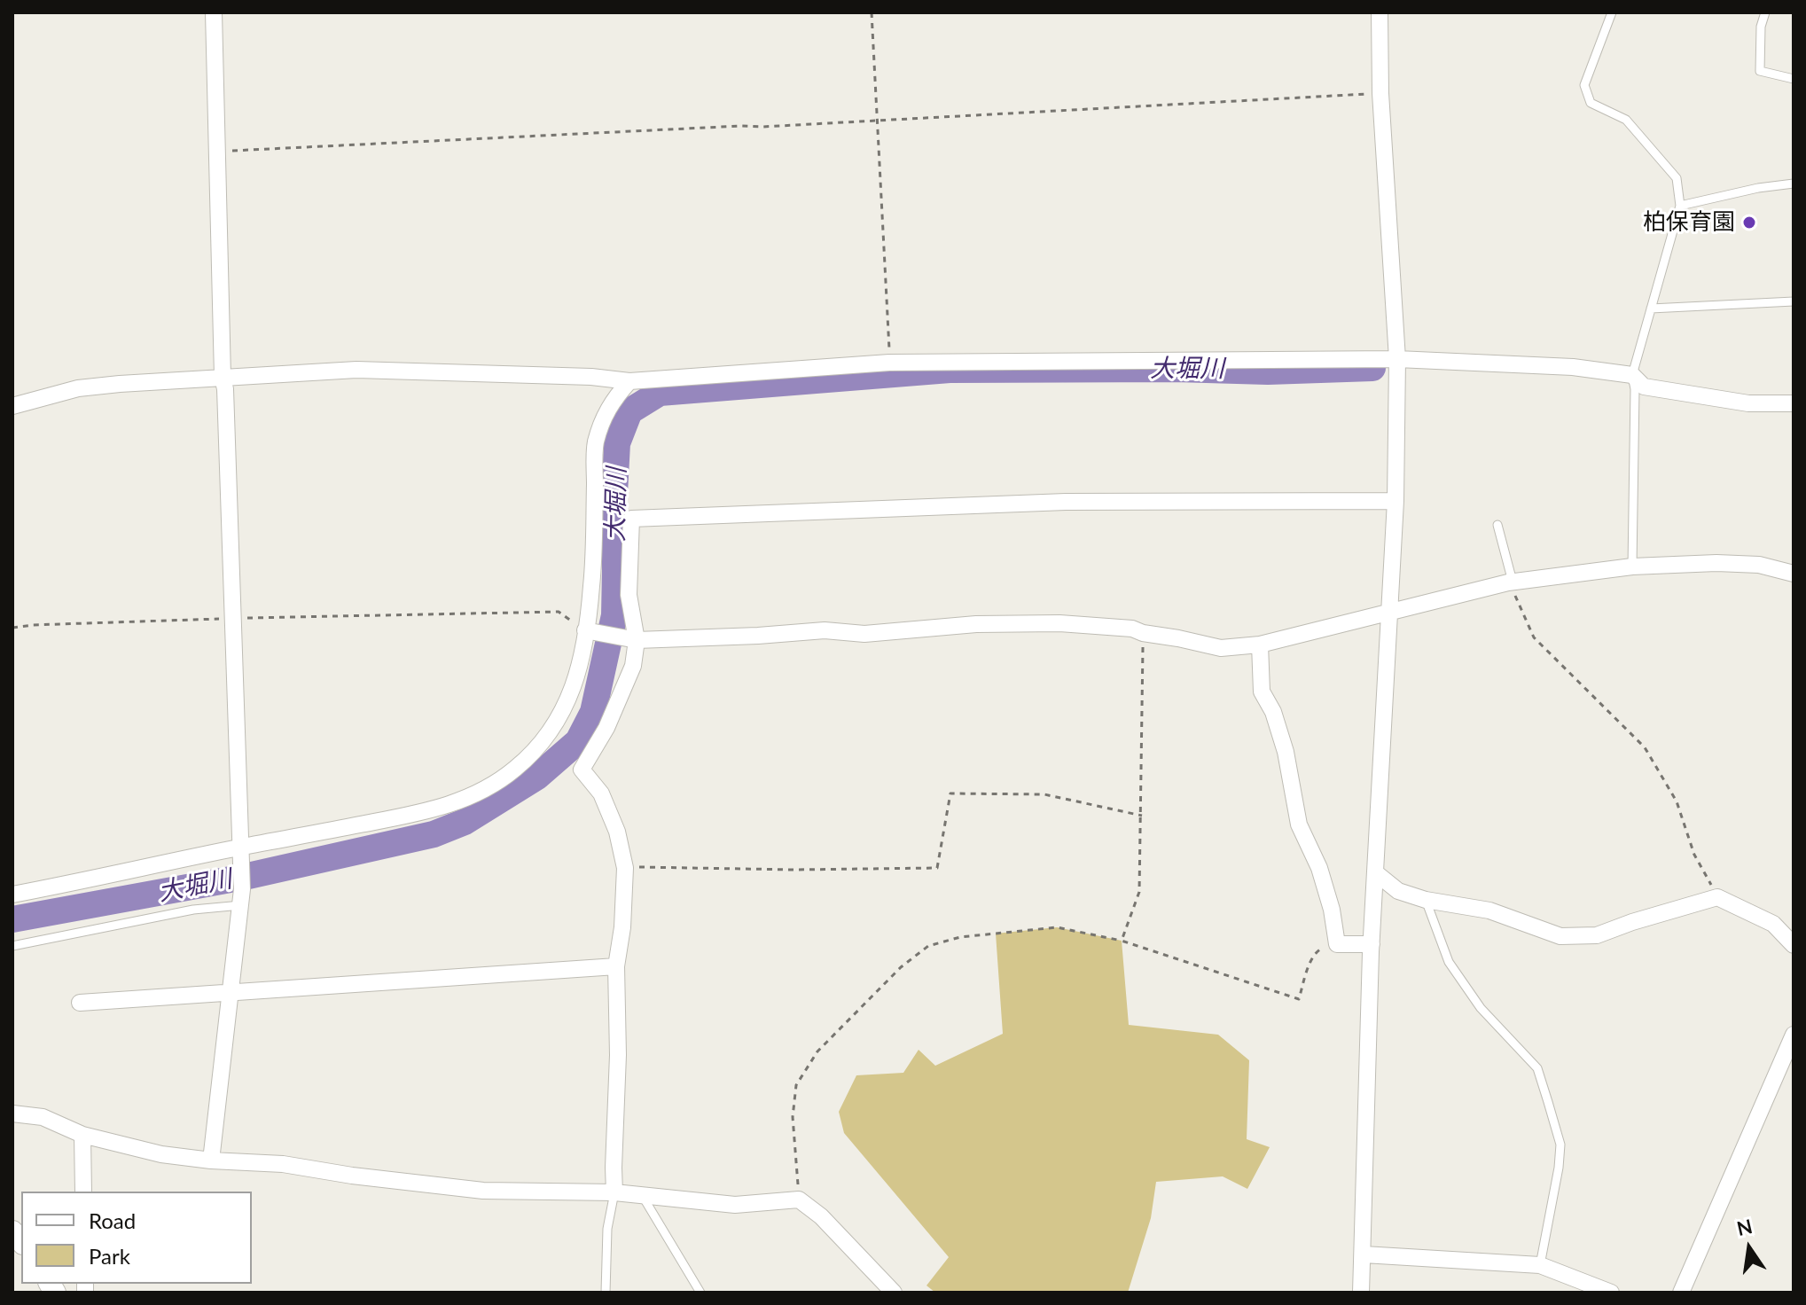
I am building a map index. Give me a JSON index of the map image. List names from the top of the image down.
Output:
{
  "water": ["大堀川"],
  "places": ["柏保育園"],
  "legend": ["Road", "Park"],
  "north": "top"
}
